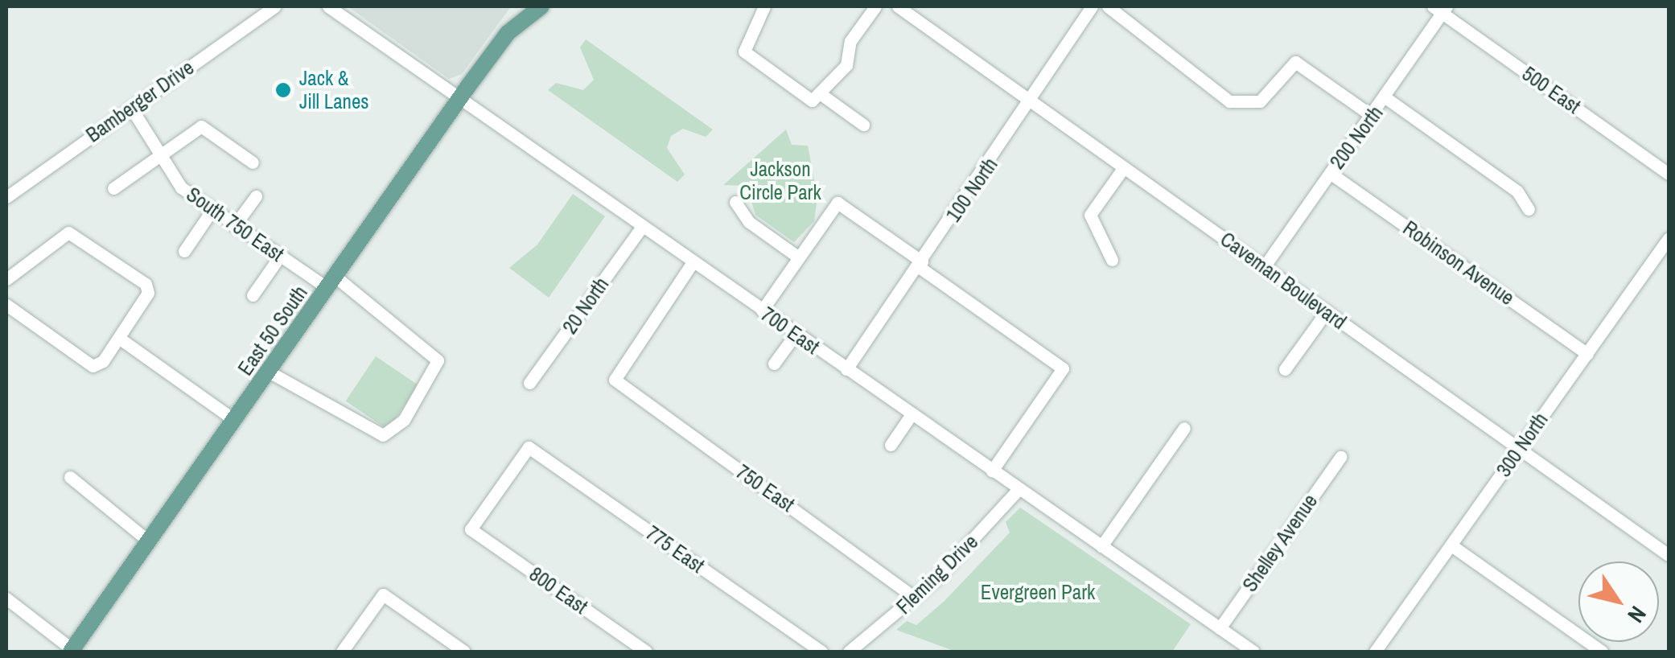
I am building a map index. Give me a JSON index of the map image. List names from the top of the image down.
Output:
{
  "streets": {
    "main road": ["East 50 South"],
    "street": [
      "500 East",
      "Bamberger Drive",
      "200 North",
      "100 North",
      "South 750 East",
      "Robinson Avenue",
      "Caveman Boulevard",
      "20 North",
      "700 East",
      "300 North",
      "750 East",
      "Shelley Avenue",
      "775 East",
      "Fleming Drive",
      "800 East"
    ]
  },
  "crossings": [
    ["500 East", "200 North"],
    ["Bamberger Drive", "South 750 East"],
    ["200 North", "Robinson Avenue"],
    ["200 North", "Caveman Boulevard"],
    ["100 North", "Caveman Boulevard"],
    ["100 North", "700 East"],
    ["South 750 East", "East 50 South"],
    ["Robinson Avenue", "300 North"],
    ["Caveman Boulevard", "300 North"],
    ["20 North", "700 East"],
    ["East 50 South", "700 East"],
    ["700 East", "750 East"],
    ["700 East", "Shelley Avenue"],
    ["700 East", "Fleming Drive"],
    ["750 East", "Fleming Drive"],
    ["775 East", "800 East"]
  ],
  "parks": ["Jackson Circle Park", "Evergreen Park"],
  "places": ["Jack & Jill Lanes"],
  "north": "bottom right"
}
